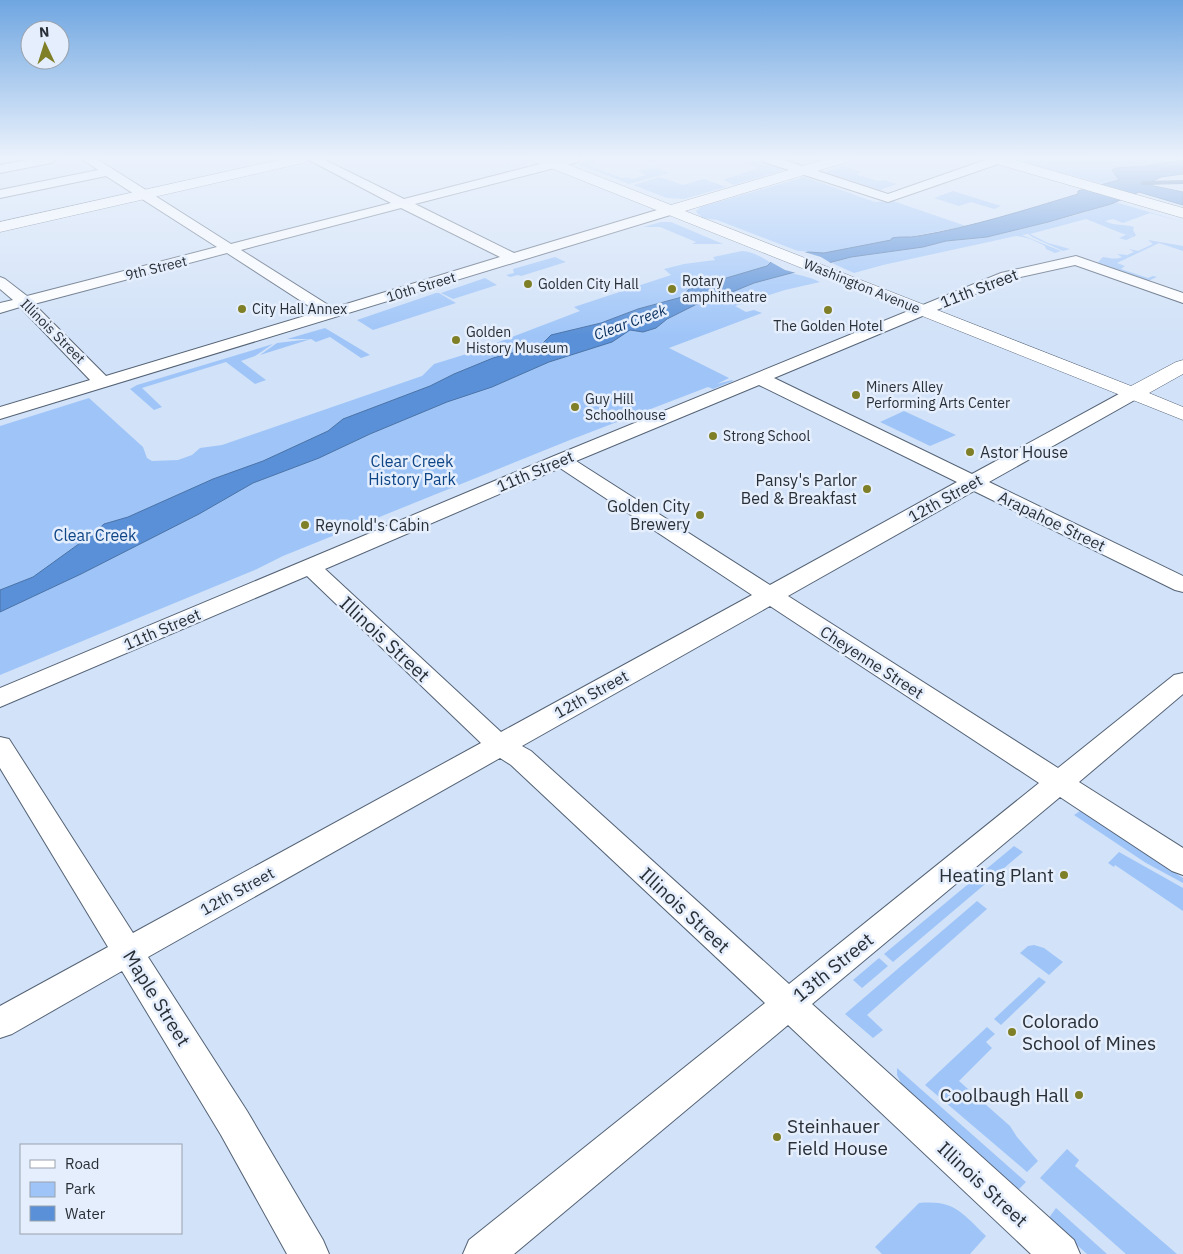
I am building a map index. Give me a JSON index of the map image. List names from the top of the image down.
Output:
{
  "streets": {
    "street": [
      "9th Street",
      "Washington Avenue",
      "10th Street",
      "11th Street",
      "Illinois Street",
      "12th Street",
      "Arapahoe Street",
      "Cheyenne Street",
      "13th Street",
      "Maple Street"
    ]
  },
  "crossings": [
    ["9th Street", "Illinois Street"],
    ["Washington Avenue", "11th Street"],
    ["Washington Avenue", "12th Street"],
    ["10th Street", "Illinois Street"],
    ["11th Street", "Illinois Street"],
    ["11th Street", "Arapahoe Street"],
    ["11th Street", "Cheyenne Street"],
    ["Illinois Street", "12th Street"],
    ["Illinois Street", "13th Street"],
    ["12th Street", "Arapahoe Street"],
    ["12th Street", "Cheyenne Street"],
    ["12th Street", "Maple Street"],
    ["Cheyenne Street", "13th Street"]
  ],
  "water": ["Clear Creek"],
  "parks": ["Clear Creek History Park", "Clear Creek"],
  "places": [
    "Golden City Hall",
    "Rotary amphitheatre",
    "City Hall Annex",
    "The Golden Hotel",
    "Golden History Museum",
    "Miners Alley Performing Arts Center",
    "Guy Hill Schoolhouse",
    "Strong School",
    "Astor House",
    "Pansy's Parlor Bed & Breakfast",
    "Golden City Brewery",
    "Reynold's Cabin",
    "Heating Plant",
    "Colorado School of Mines",
    "Coolbaugh Hall",
    "Steinhauer Field House"
  ],
  "legend": ["Road", "Park", "Water"],
  "north": "top"
}
